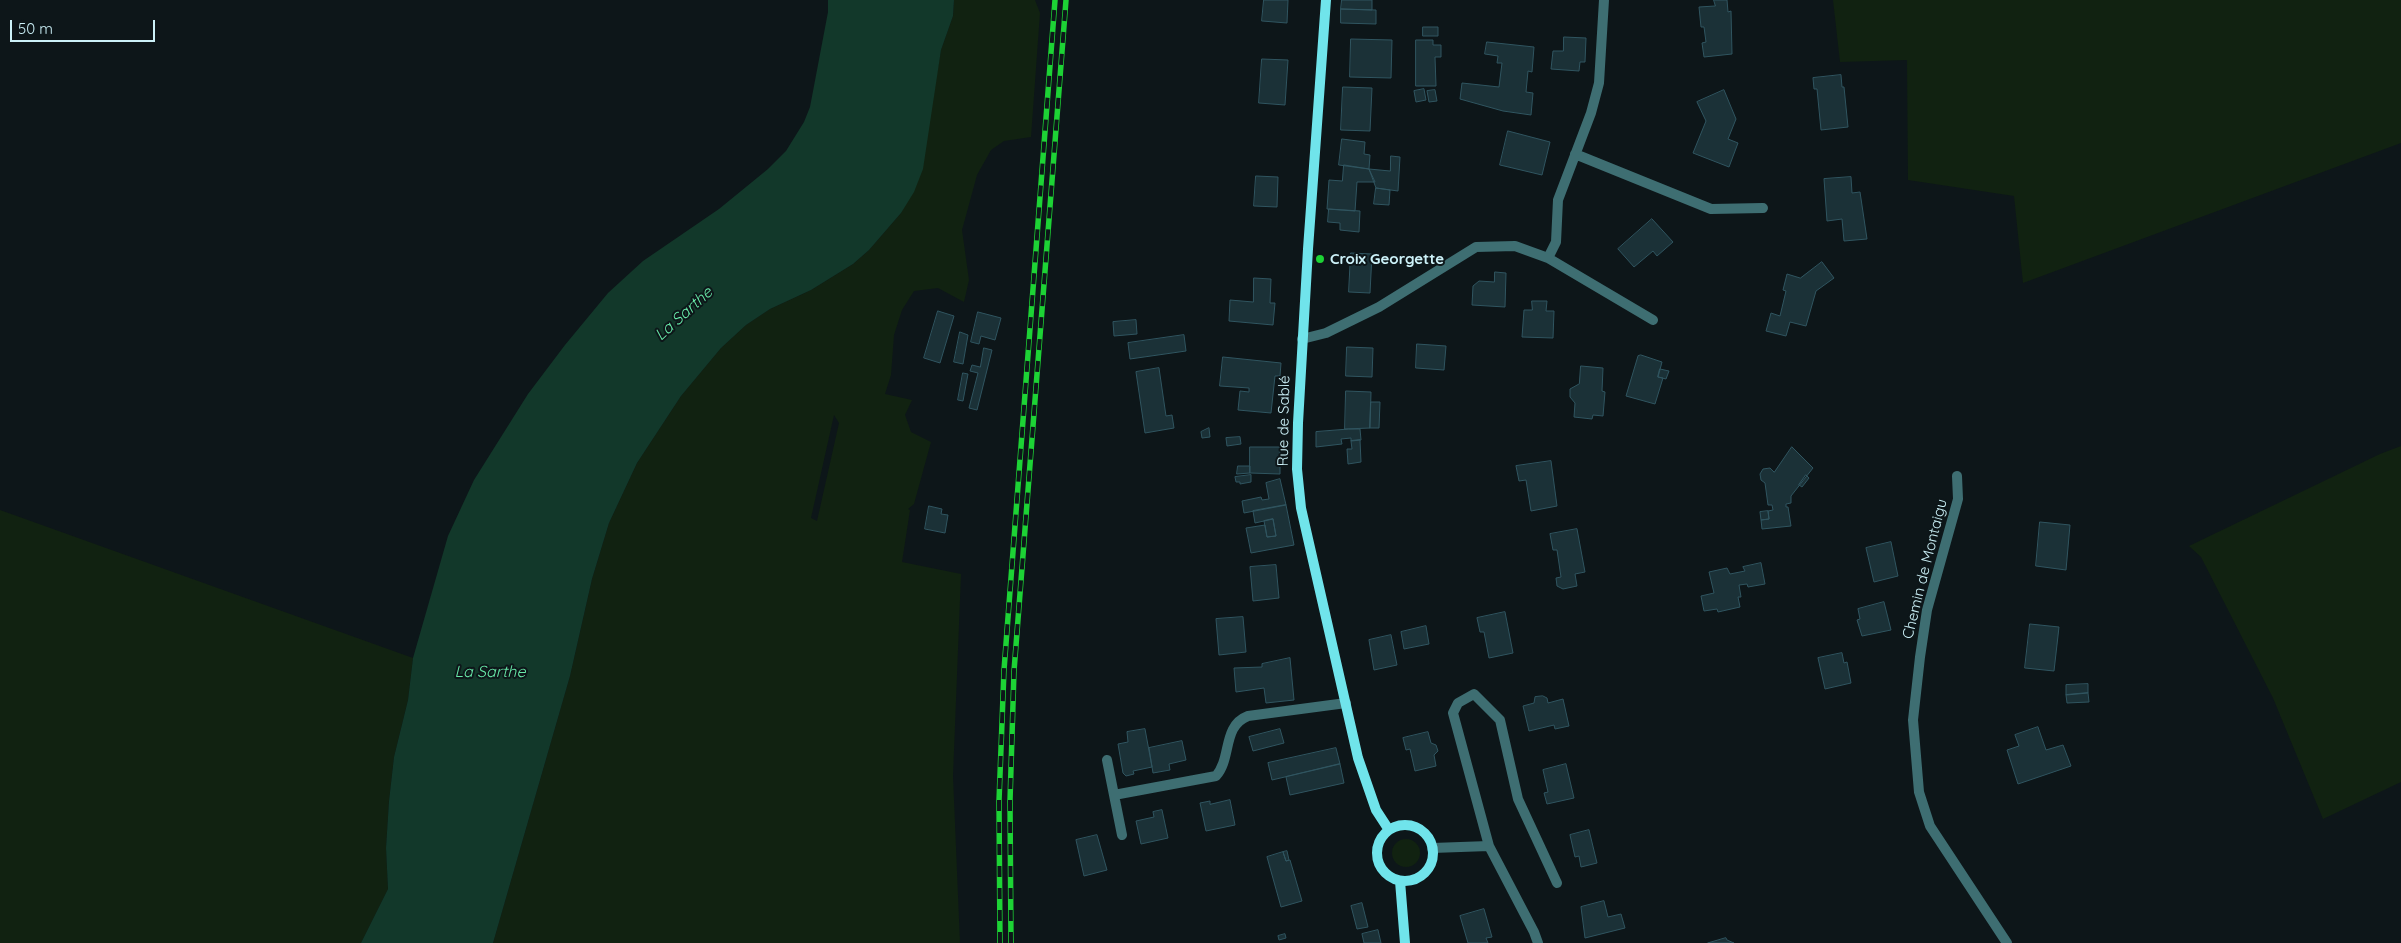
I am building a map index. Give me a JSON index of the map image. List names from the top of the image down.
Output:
{
  "streets": {
    "main road": ["Rue de Sablé"],
    "street": ["Chemin de Montaigu"]
  },
  "water": ["La Sarthe"],
  "places": ["Croix Georgette"],
  "scale_bar": "50 m"
}
